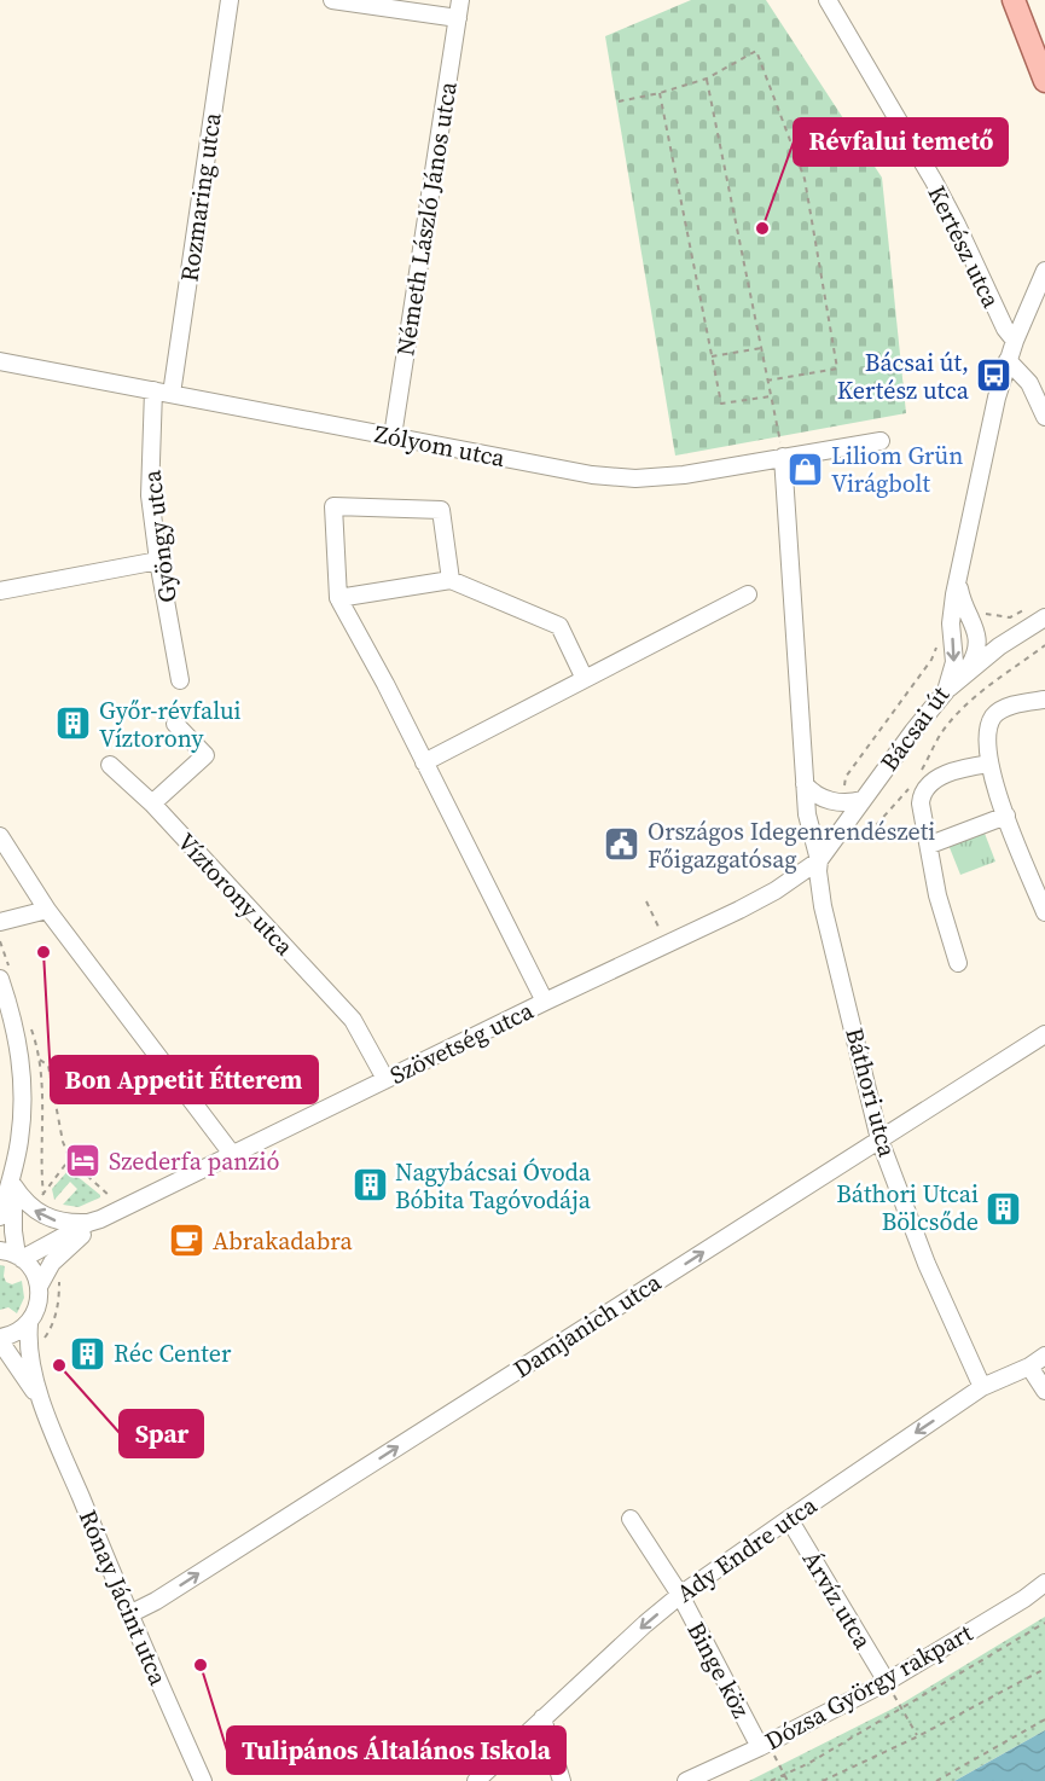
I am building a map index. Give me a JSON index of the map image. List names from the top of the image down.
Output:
{
  "streets": {
    "street": [
      "Rozmaring utca",
      "Németh László János utca",
      "Kertész utca",
      "Zólyom utca",
      "Gyöngy utca",
      "Bácsai út",
      "Víztorony utca",
      "Szövetség utca",
      "Báthori utca",
      "Damjanich utca",
      "Ady Endre utca",
      "Rónay Jácint utca",
      "Árvíz utca",
      "Binge köz",
      "Dózsa György rakpart"
    ]
  },
  "crossings": [
    ["Rozmaring utca", "Zólyom utca"],
    ["Németh László János utca", "Zólyom utca"],
    ["Kertész utca", "Bácsai út"],
    ["Zólyom utca", "Gyöngy utca"],
    ["Zólyom utca", "Báthori utca"],
    ["Bácsai út", "Szövetség utca"],
    ["Bácsai út", "Báthori utca"],
    ["Víztorony utca", "Szövetség utca"],
    ["Szövetség utca", "Báthori utca"],
    ["Báthori utca", "Damjanich utca"],
    ["Báthori utca", "Ady Endre utca"],
    ["Damjanich utca", "Rónay Jácint utca"],
    ["Ady Endre utca", "Árvíz utca"],
    ["Ady Endre utca", "Binge köz"],
    ["Árvíz utca", "Dózsa György rakpart"],
    ["Binge köz", "Dózsa György rakpart"]
  ],
  "one_way": ["Damjanich utca", "Ady Endre utca"],
  "places": {
    "other": [
      "Révfalui temető",
      "Bon Appetit Étterem",
      "Spar",
      "Tulipános Általános Iskola"
    ],
    "bus stop": ["Bácsai út, Kertész utca"],
    "shop": ["Liliom Grün Virágbolt"],
    "building": [
      "Győr-révfalui Víztorony",
      "Nagybácsai Óvoda Bóbita Tagóvodája",
      "Báthori Utcai Bölcsőde",
      "Réc Center"
    ],
    "public building": ["Országos Idegenrendészeti Főigazgatósag"],
    "hotel": ["Szederfa panzió"],
    "cafe": ["Abrakadabra"]
  }
}
